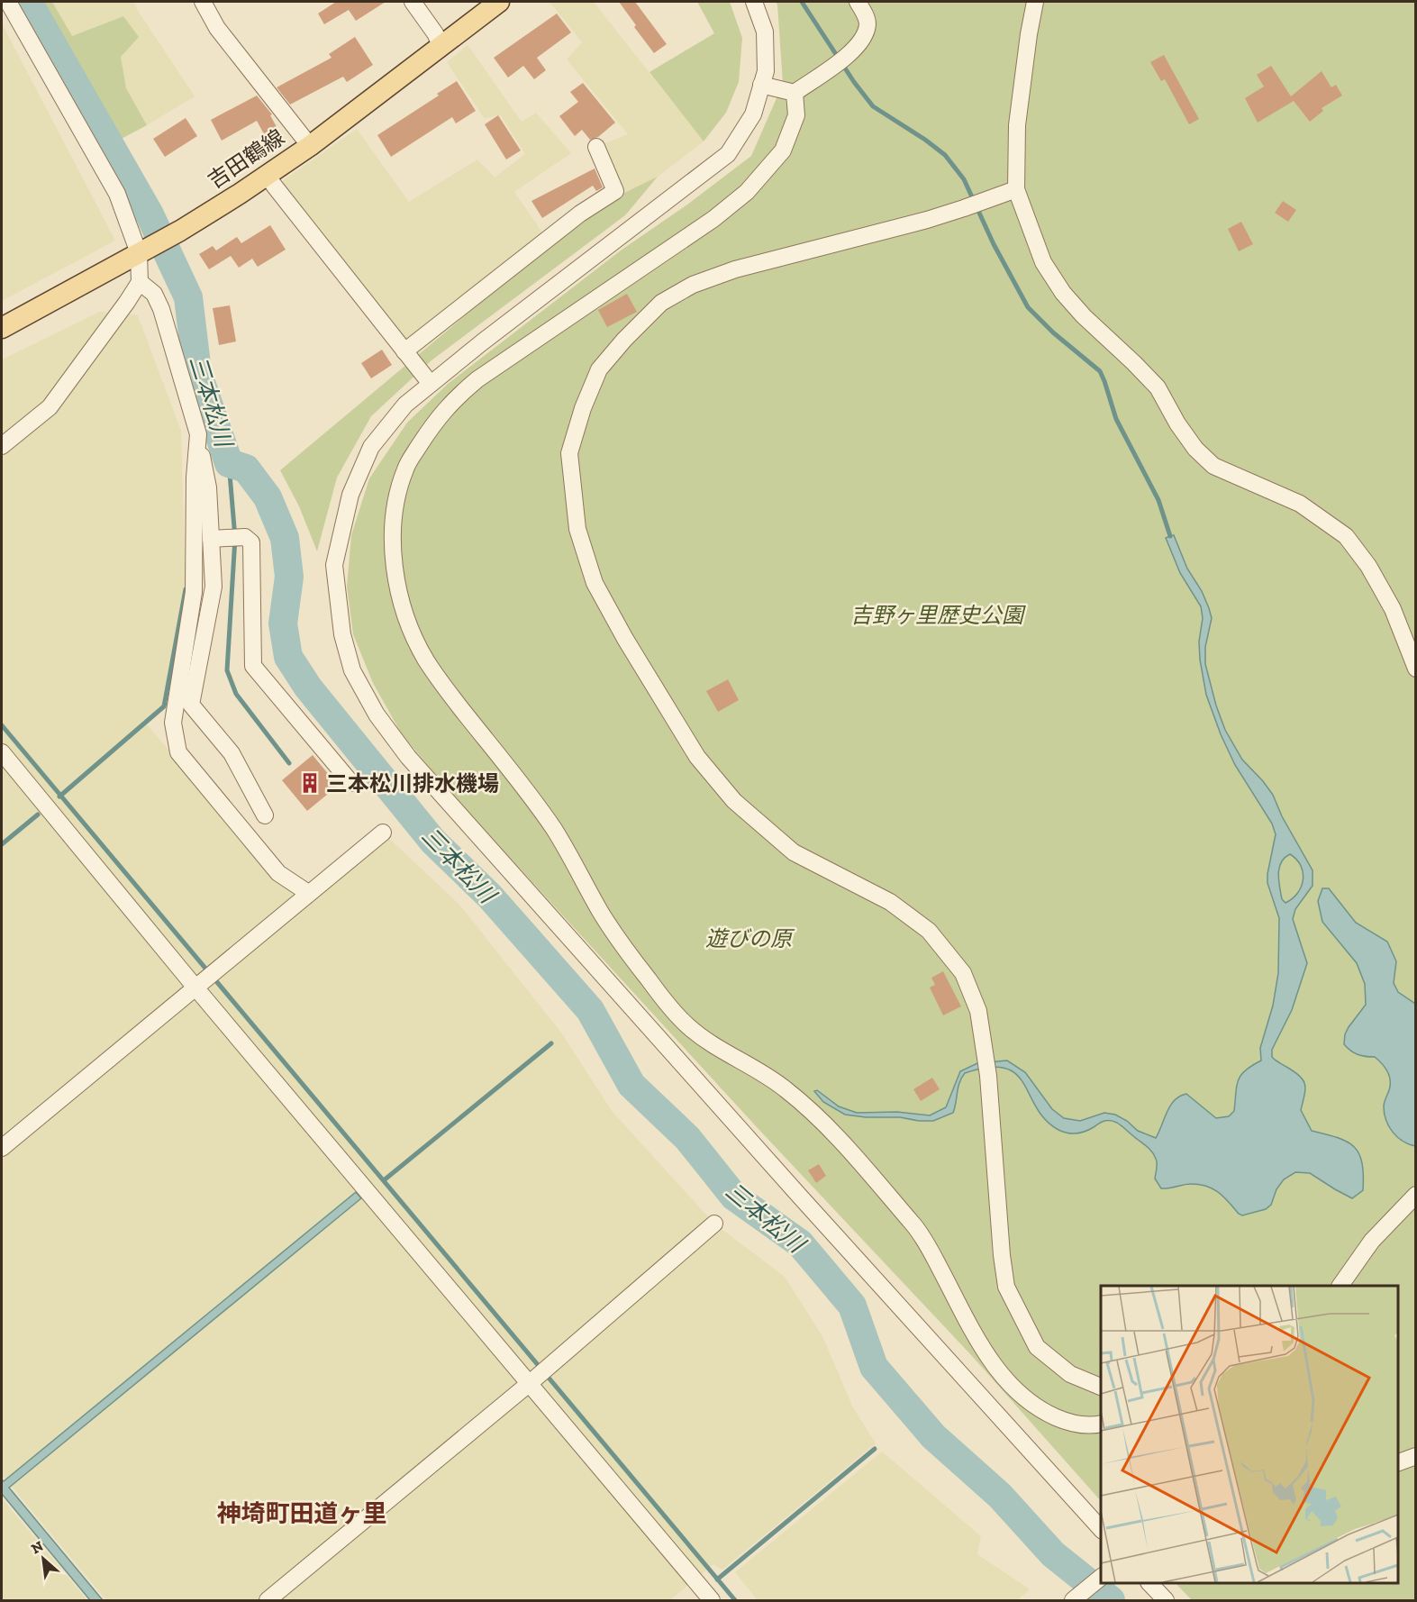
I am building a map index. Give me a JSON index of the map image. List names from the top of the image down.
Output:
{
  "streets": {
    "main road": ["吉田鶴線"]
  },
  "districts": ["神埼町田道ヶ里"],
  "water": ["三本松川"],
  "parks": ["吉野ヶ里歴史公園", "遊びの原"],
  "places": {
    "building": ["三本松川排水機場"]
  },
  "north": "top left"
}
